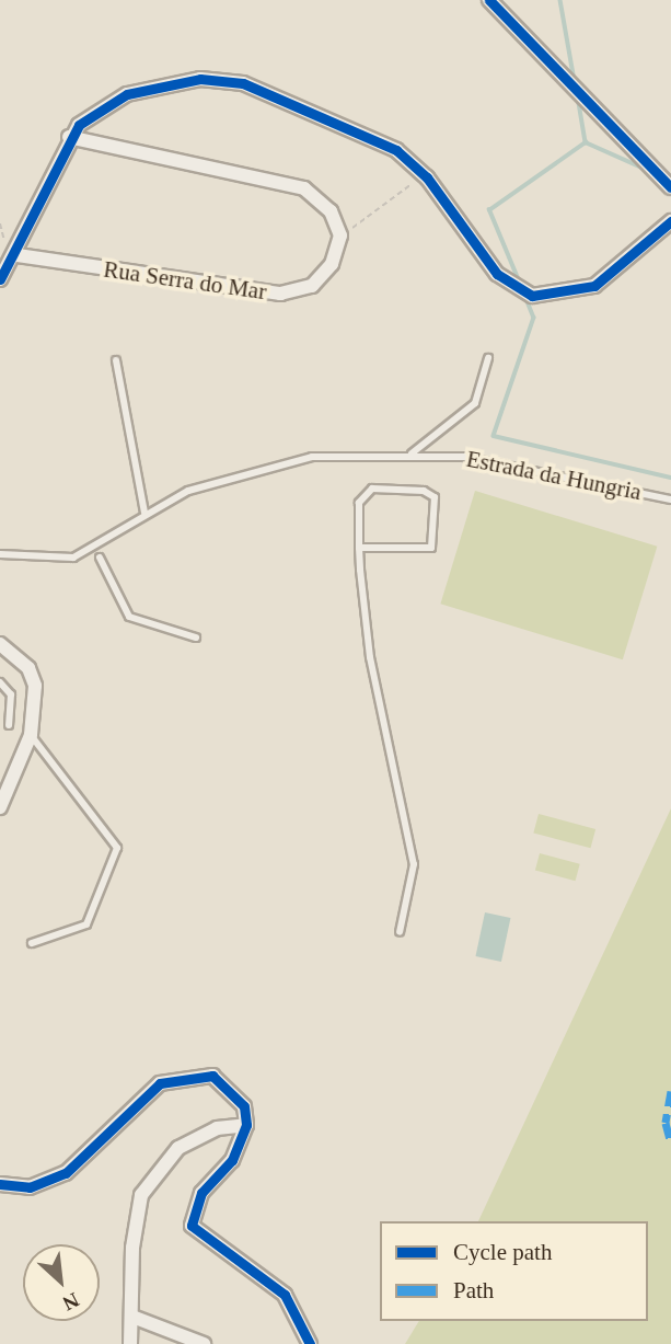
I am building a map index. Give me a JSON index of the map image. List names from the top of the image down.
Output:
{
  "streets": {
    "street": ["Rua Serra do Mar"],
    "lane": ["Estrada da Hungria"]
  },
  "legend": ["Cycle path", "Path"],
  "north": "bottom right"
}
